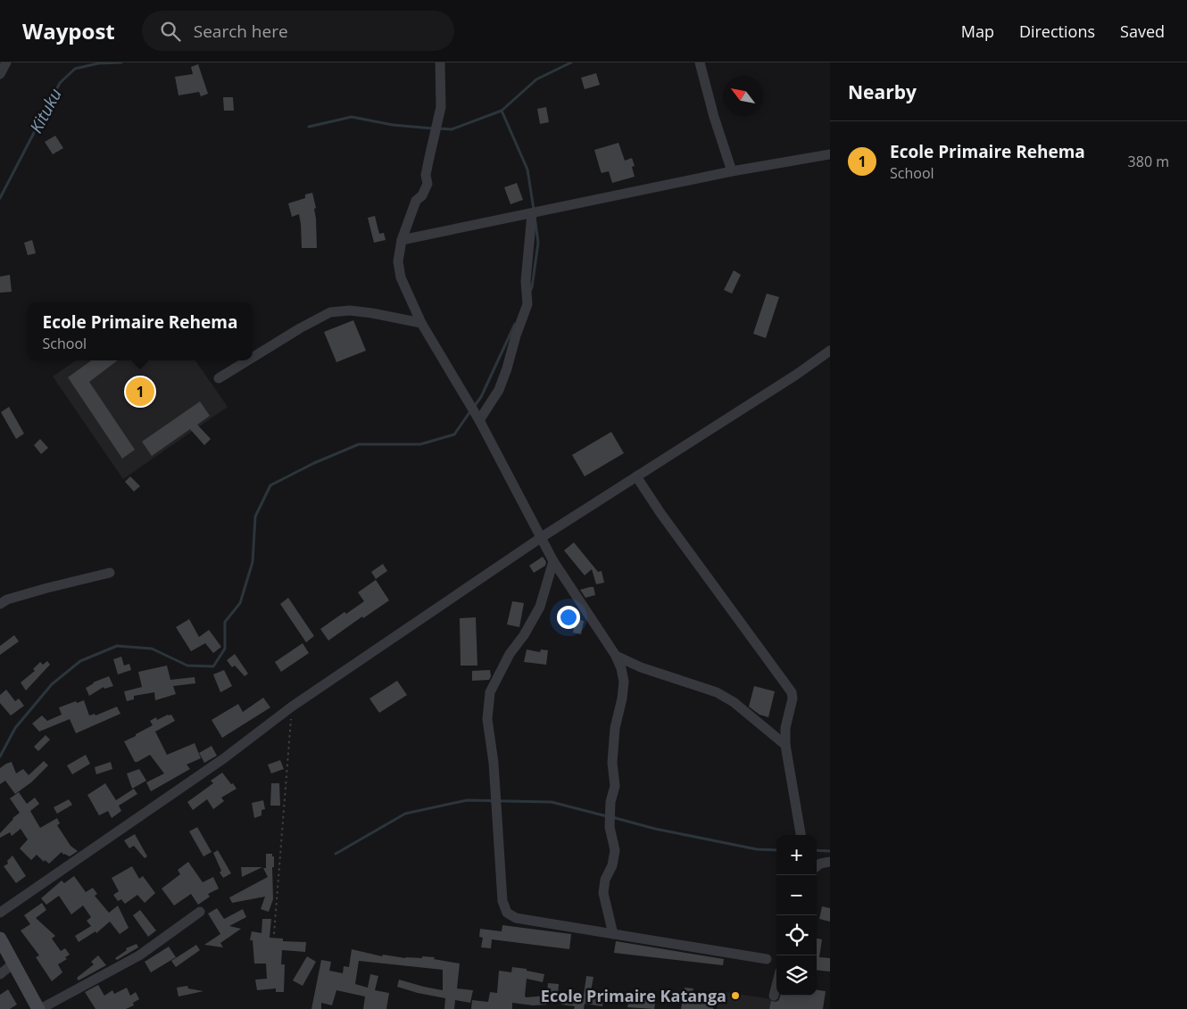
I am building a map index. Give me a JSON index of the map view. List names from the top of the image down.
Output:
{
  "water": ["Kituku"],
  "places": ["Ecole Primaire Katanga"],
  "north": "top left",
  "page": {
    "header": "Waypost",
    "search": "Search here",
    "nav": ["Map", "Directions", "Saved"],
    "heading": "Nearby",
    "list": [
      {
        "mark": "1",
        "name": "Ecole Primaire Rehema",
        "note": "School",
        "value": "380 m"
      }
    ],
    "popup": ["Ecole Primaire Rehema", "School"],
    "pins": "1",
    "map_buttons": ["+", "−"]
  }
}
